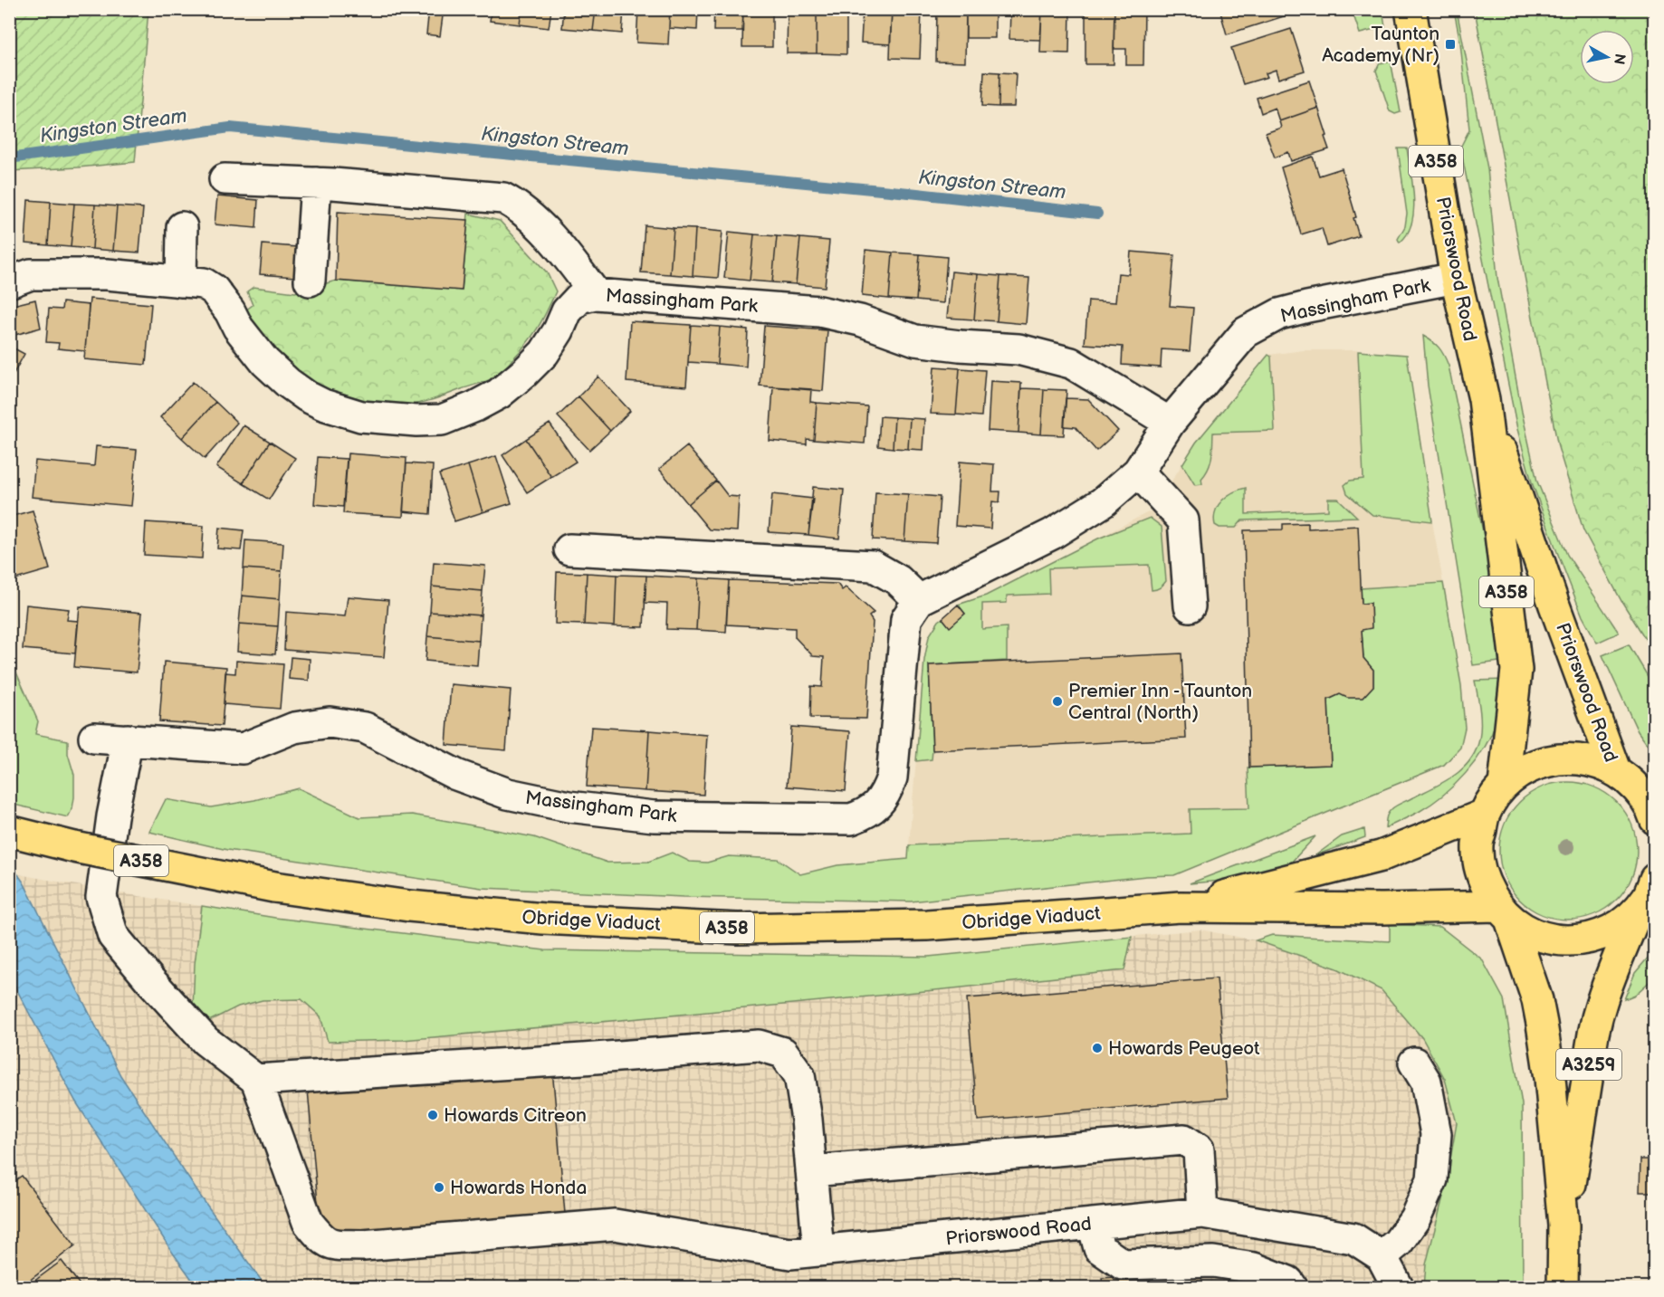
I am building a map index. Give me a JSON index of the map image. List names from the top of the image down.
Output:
{
  "streets": {
    "main road": [
      "A358",
      "Priorswood Road",
      "Obridge Viaduct",
      "A3259"
    ],
    "street": ["Massingham Park"]
  },
  "crossings": [
    ["Priorswood Road", "Massingham Park"],
    ["Priorswood Road", "Obridge Viaduct"]
  ],
  "water": ["Kingston Stream"],
  "places": {
    "transit": ["Taunton Academy (Nr)"],
    "other": [
      "Premier Inn - Taunton Central (North)",
      "Howards Peugeot",
      "Howards Citreon",
      "Howards Honda"
    ]
  },
  "north": "right"
}
